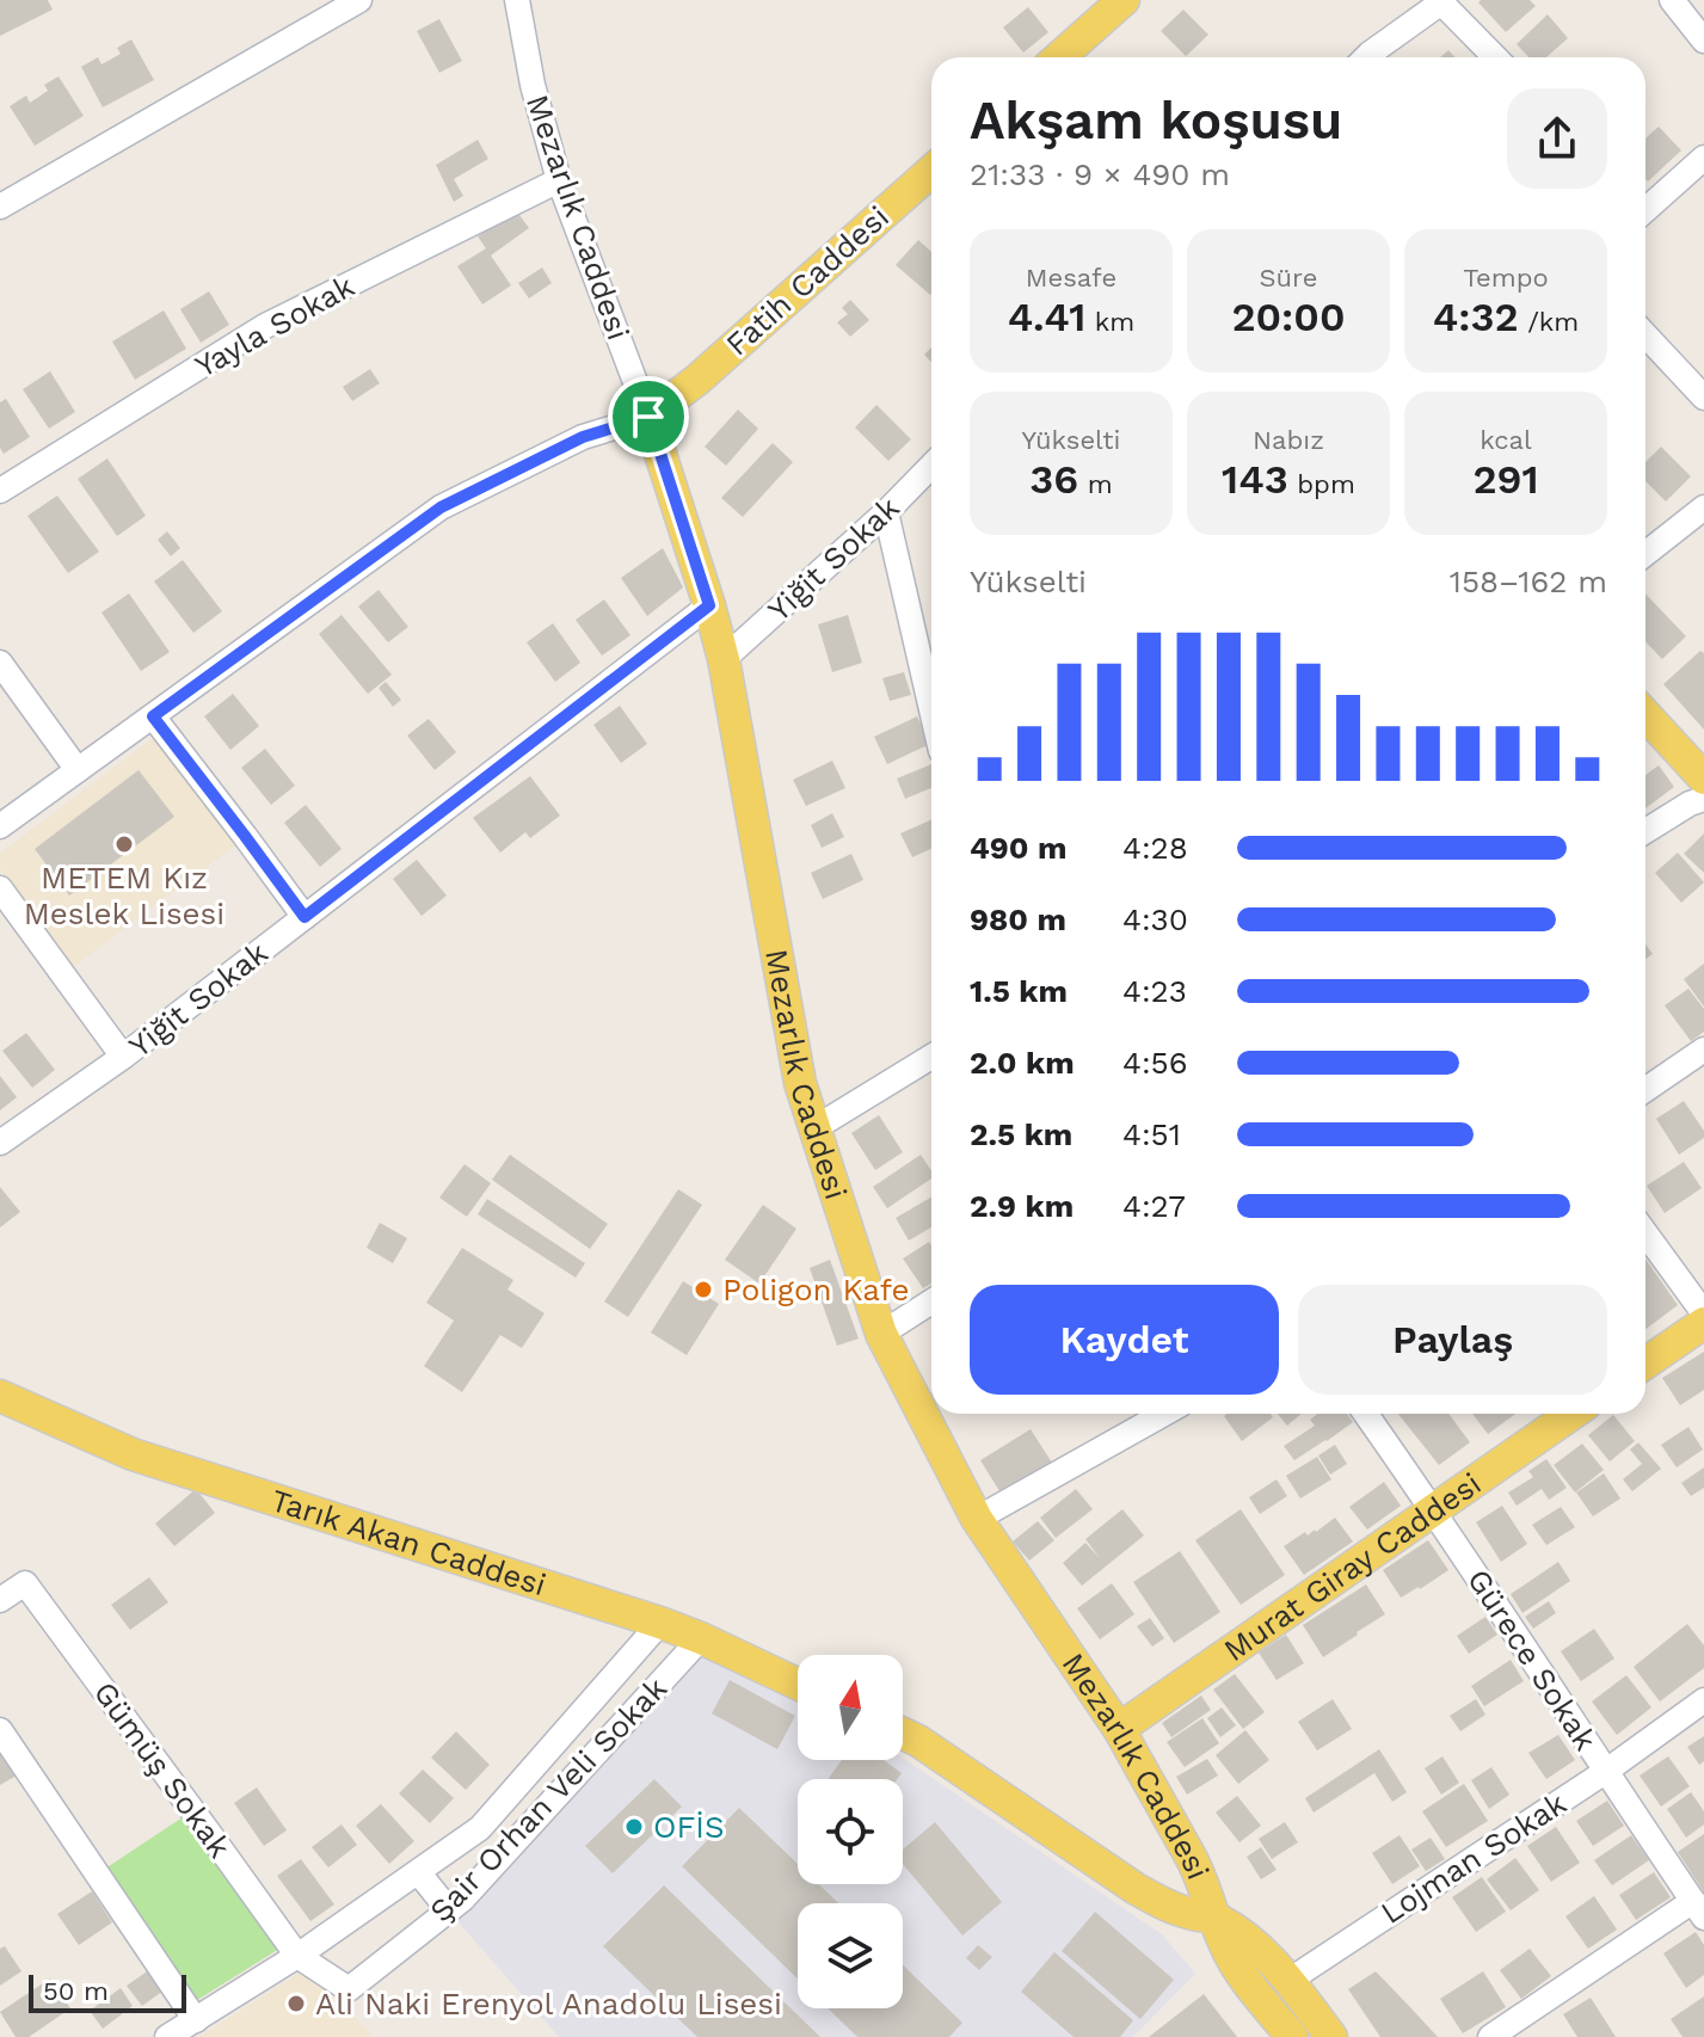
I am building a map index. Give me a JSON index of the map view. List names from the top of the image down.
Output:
{
  "streets": {
    "main road": [
      "Mezarlık Caddesi",
      "Fatih Caddesi",
      "Tarık Akan Caddesi",
      "Murat Giray Caddesi"
    ],
    "street": [
      "Yayla Sokak",
      "Yiğit Sokak",
      "Gürece Sokak",
      "Gümüş Sokak",
      "Şair Orhan Veli Sokak",
      "Lojman Sokak"
    ]
  },
  "crossings": [
    ["Mezarlık Caddesi", "Fatih Caddesi"],
    ["Mezarlık Caddesi", "Yayla Sokak"],
    ["Mezarlık Caddesi", "Yiğit Sokak"],
    ["Mezarlık Caddesi", "Murat Giray Caddesi"],
    ["Mezarlık Caddesi", "Lojman Sokak"],
    ["Tarık Akan Caddesi", "Şair Orhan Veli Sokak"],
    ["Murat Giray Caddesi", "Gürece Sokak"],
    ["Gürece Sokak", "Lojman Sokak"],
    ["Gümüş Sokak", "Şair Orhan Veli Sokak"]
  ],
  "places": [
    "METEM Kız Meslek Lisesi",
    "Poligon Kafe",
    "OFİS",
    "Ali Naki Erenyol Anadolu Lisesi"
  ],
  "scale_bar": "50 m",
  "north": "top",
  "page": {
    "heading": ["Akşam koşusu", "21:33 · 9 × 490 m"],
    "stats": [
      ["Mesafe", "4.41 km"],
      ["Süre", "20:00"],
      ["Tempo", "4:32 /km"],
      ["Yükselti", "36 m"],
      ["Nabız", "143 bpm"],
      ["kcal", "291"]
    ],
    "chart": ["Yükselti", "158–162 m"],
    "list": [
      {
        "name": "490 m",
        "note": "4:28"
      },
      {
        "name": "980 m",
        "note": "4:30"
      },
      {
        "name": "1.5 km",
        "note": "4:23"
      },
      {
        "name": "2.0 km",
        "note": "4:56"
      },
      {
        "name": "2.5 km",
        "note": "4:51"
      },
      {
        "name": "2.9 km",
        "note": "4:27"
      }
    ],
    "buttons": ["Kaydet", "Paylaş"],
    "scale": "50 m"
  }
}
